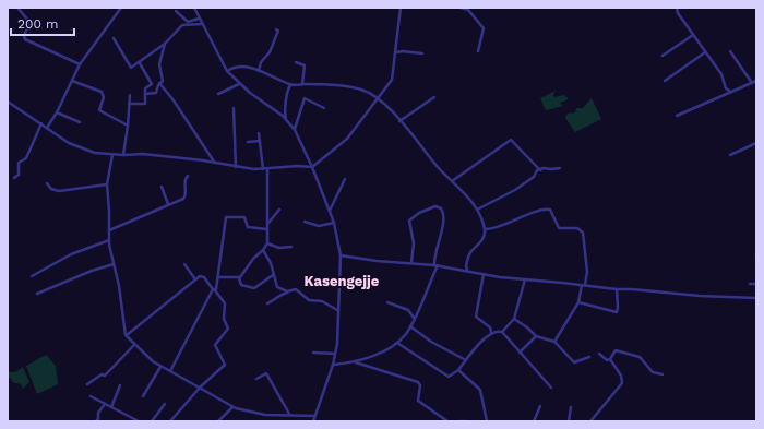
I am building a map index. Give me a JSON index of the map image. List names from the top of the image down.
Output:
{
  "districts": ["Kasengejje"],
  "scale_bar": "200 m"
}
